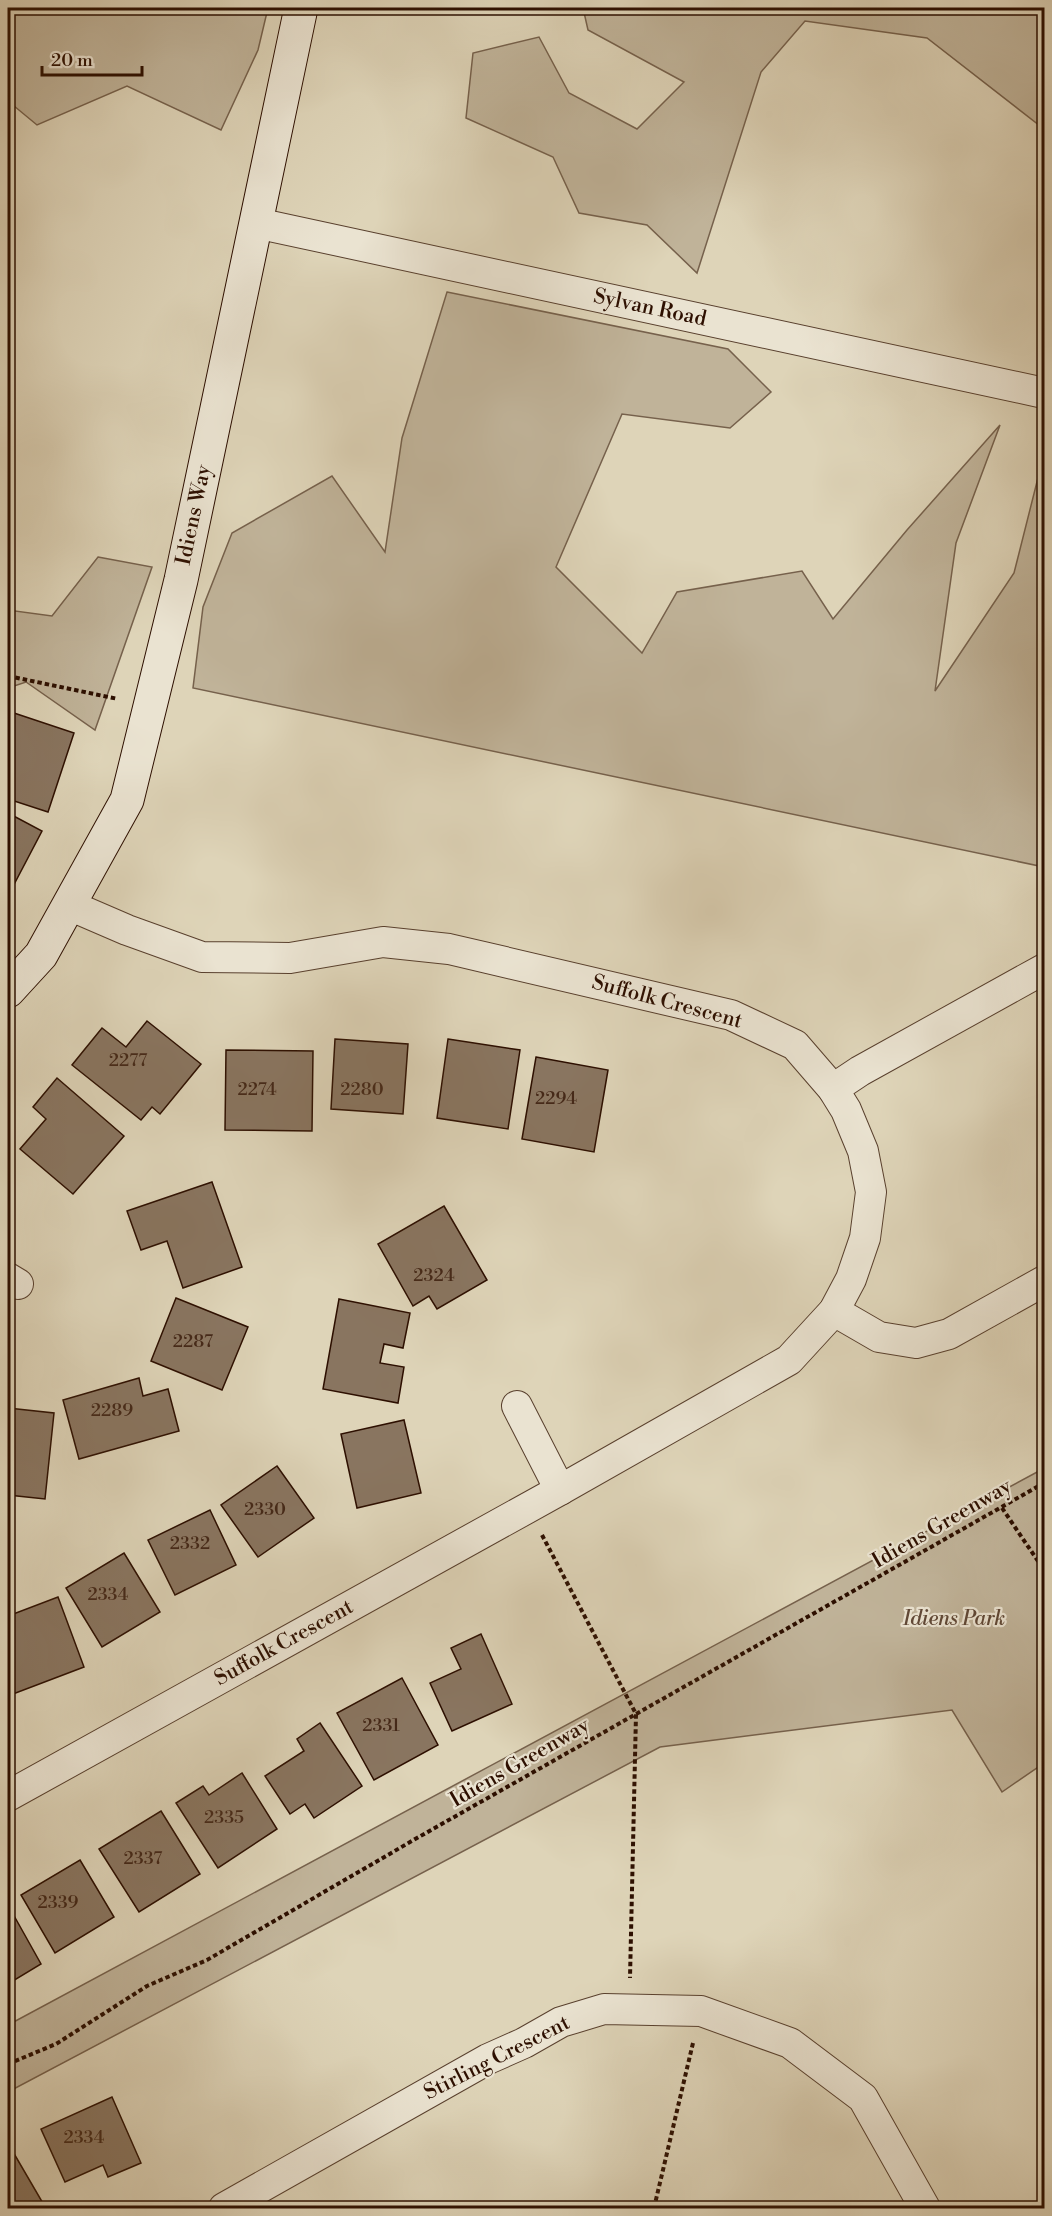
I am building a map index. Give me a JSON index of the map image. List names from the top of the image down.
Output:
{
  "streets": {
    "street": [
      "Sylvan Road",
      "Idiens Way",
      "Suffolk Crescent",
      "Stirling Crescent"
    ],
    "path": ["Idiens Greenway"]
  },
  "crossings": [
    ["Sylvan Road", "Idiens Way"],
    ["Idiens Way", "Suffolk Crescent"]
  ],
  "parks": ["Idiens Park"],
  "house_numbers": [
    "2277",
    "2274",
    "2280",
    "2294",
    "2324",
    "2287",
    "2289",
    "2330",
    "2332",
    "2334",
    "2331",
    "2335",
    "2337",
    "2339",
    "2334"
  ],
  "scale_bar": "20 m"
}
